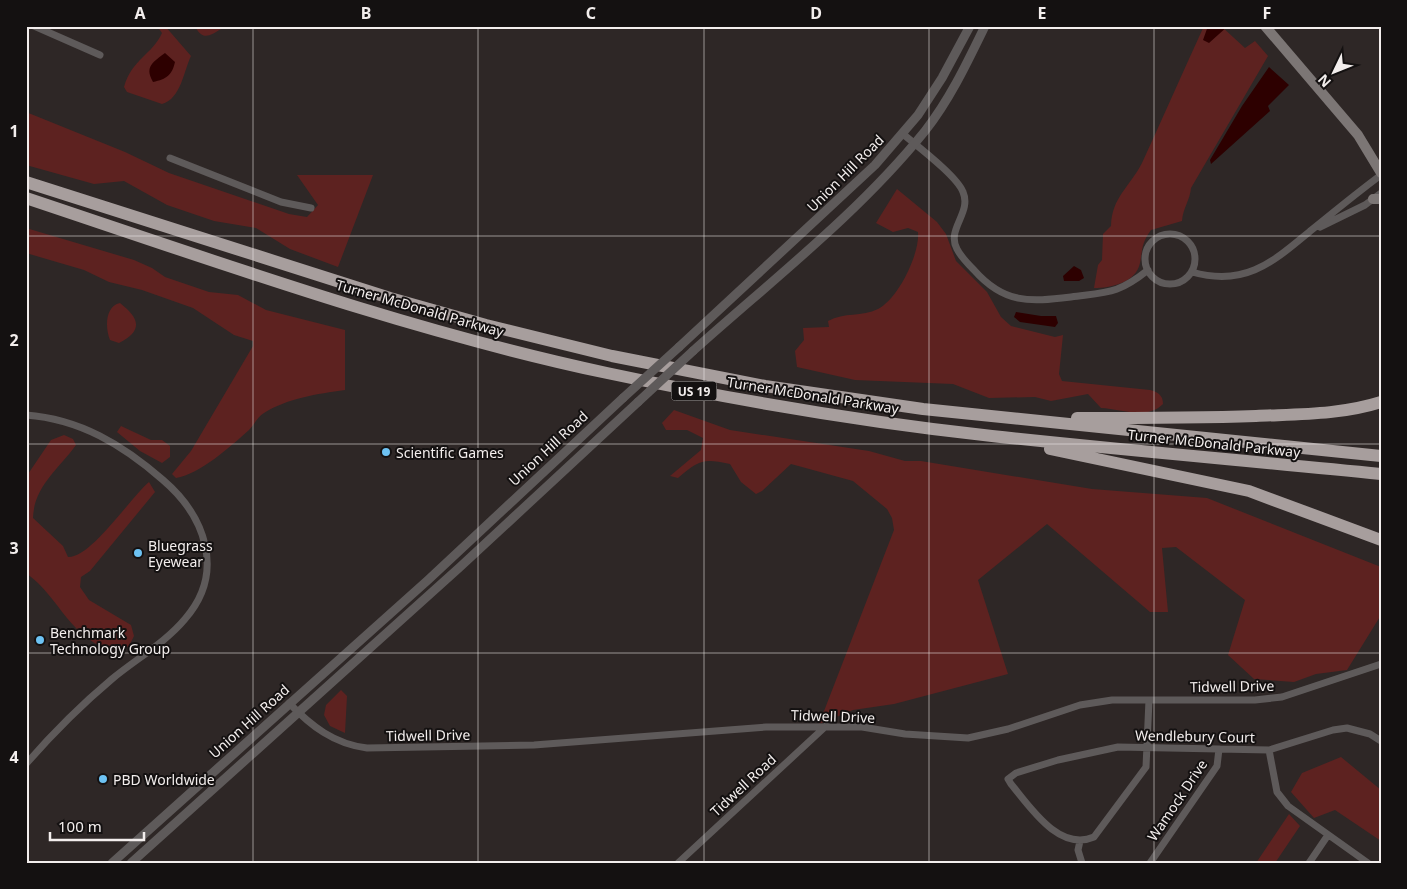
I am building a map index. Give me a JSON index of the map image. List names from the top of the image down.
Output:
{
  "streets": {
    "highway": ["Turner McDonald Parkway", "US 19"],
    "street": [
      "Union Hill Road",
      "Tidwell Drive",
      "Wendlebury Court",
      "Tidwell Road",
      "Wamock Drive"
    ]
  },
  "crossings": [
    ["Union Hill Road", "Tidwell Drive"],
    ["Tidwell Drive", "Tidwell Road"],
    ["Wendlebury Court", "Wamock Drive"]
  ],
  "places": [
    "Scientific Games",
    "Bluegrass Eyewear",
    "Benchmark Technology Group",
    "PBD Worldwide"
  ],
  "scale_bar": "100 m",
  "north": "bottom left",
  "grid": {
    "columns": [
      "A",
      "B",
      "C",
      "D",
      "E",
      "F"
    ],
    "rows": [
      "1",
      "2",
      "3",
      "4"
    ]
  }
}
